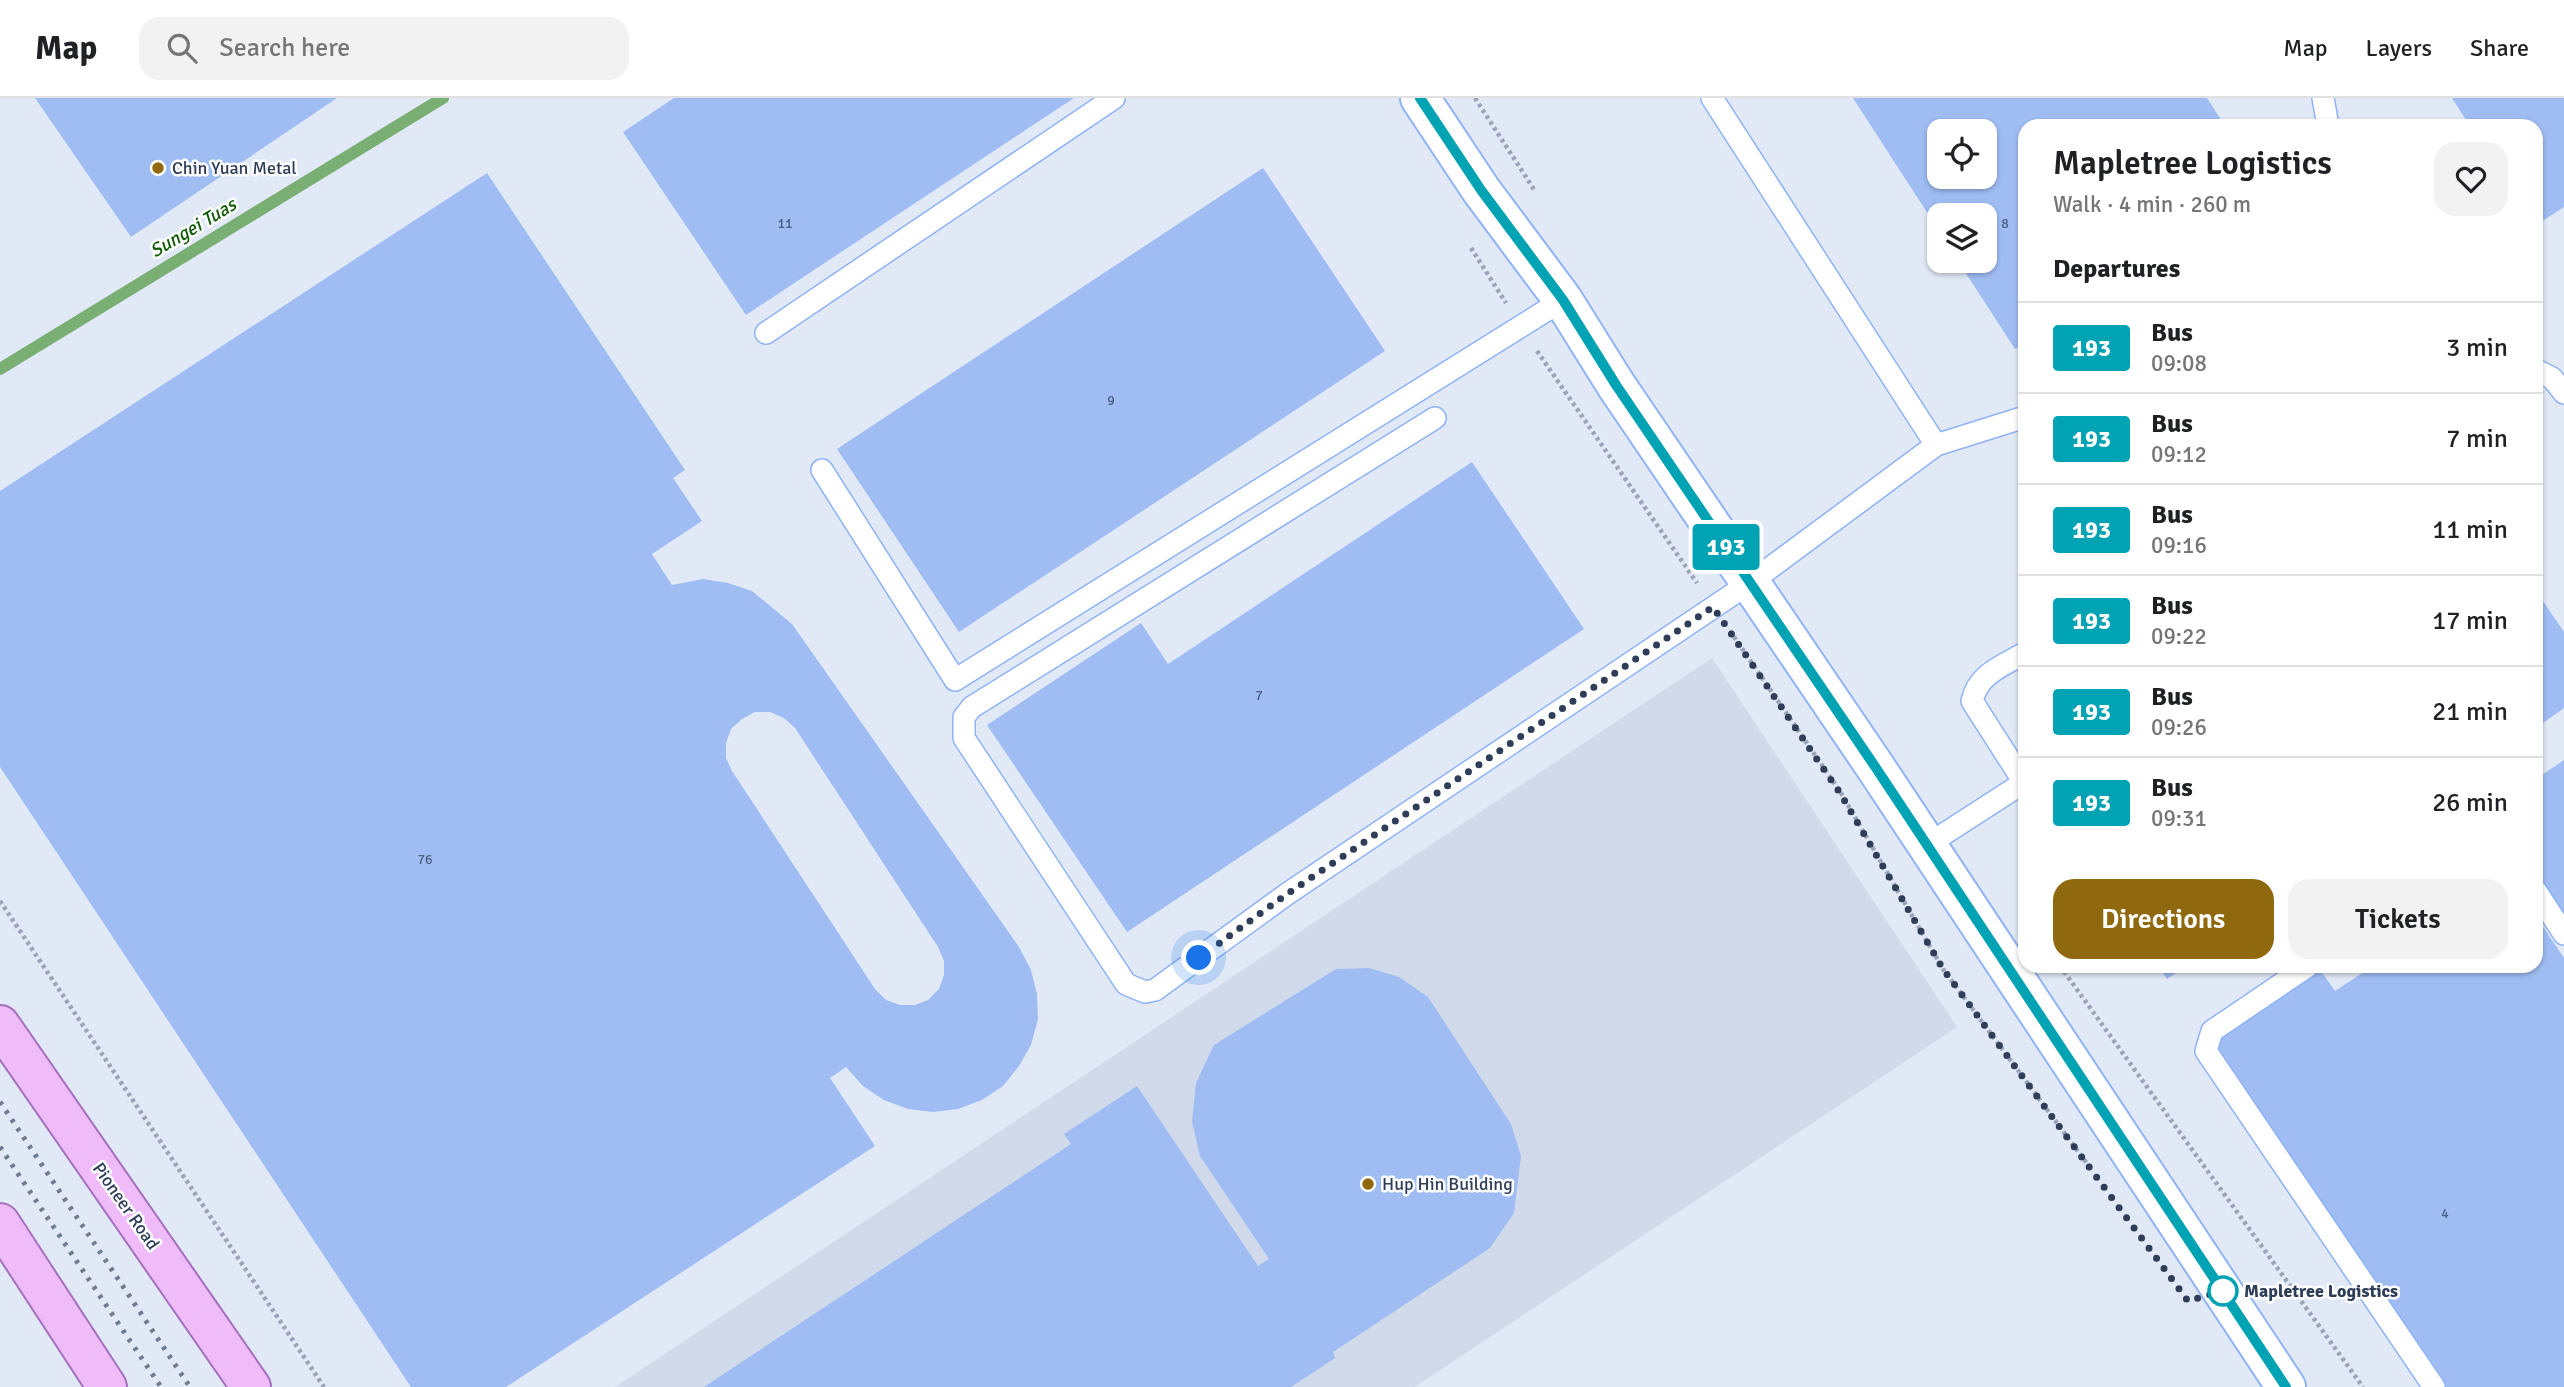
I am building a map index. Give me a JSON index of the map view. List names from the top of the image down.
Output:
{
  "streets": {
    "main road": ["Pioneer Road"]
  },
  "water": ["Sungei Tuas"],
  "places": ["Chin Yuan Metal", "Hup Hin Building", "Mapletree Logistics"],
  "lines": ["bus line 193"],
  "house_numbers": [
    "11",
    "8",
    "9",
    "7",
    "76",
    "4"
  ],
  "page": {
    "header": "Map",
    "search": "Search here",
    "nav": ["Map", "Layers", "Share"],
    "on_map": "193",
    "heading": [
      ["Mapletree Logistics", "Walk · 4 min · 260 m"],
      "Departures"
    ],
    "list": [
      {
        "mark": "193",
        "name": "Bus",
        "note": "09:08",
        "value": "3 min"
      },
      {
        "mark": "193",
        "name": "Bus",
        "note": "09:12",
        "value": "7 min"
      },
      {
        "mark": "193",
        "name": "Bus",
        "note": "09:16",
        "value": "11 min"
      },
      {
        "mark": "193",
        "name": "Bus",
        "note": "09:22",
        "value": "17 min"
      },
      {
        "mark": "193",
        "name": "Bus",
        "note": "09:26",
        "value": "21 min"
      },
      {
        "mark": "193",
        "name": "Bus",
        "note": "09:31",
        "value": "26 min"
      }
    ],
    "buttons": ["Directions", "Tickets"]
  }
}
